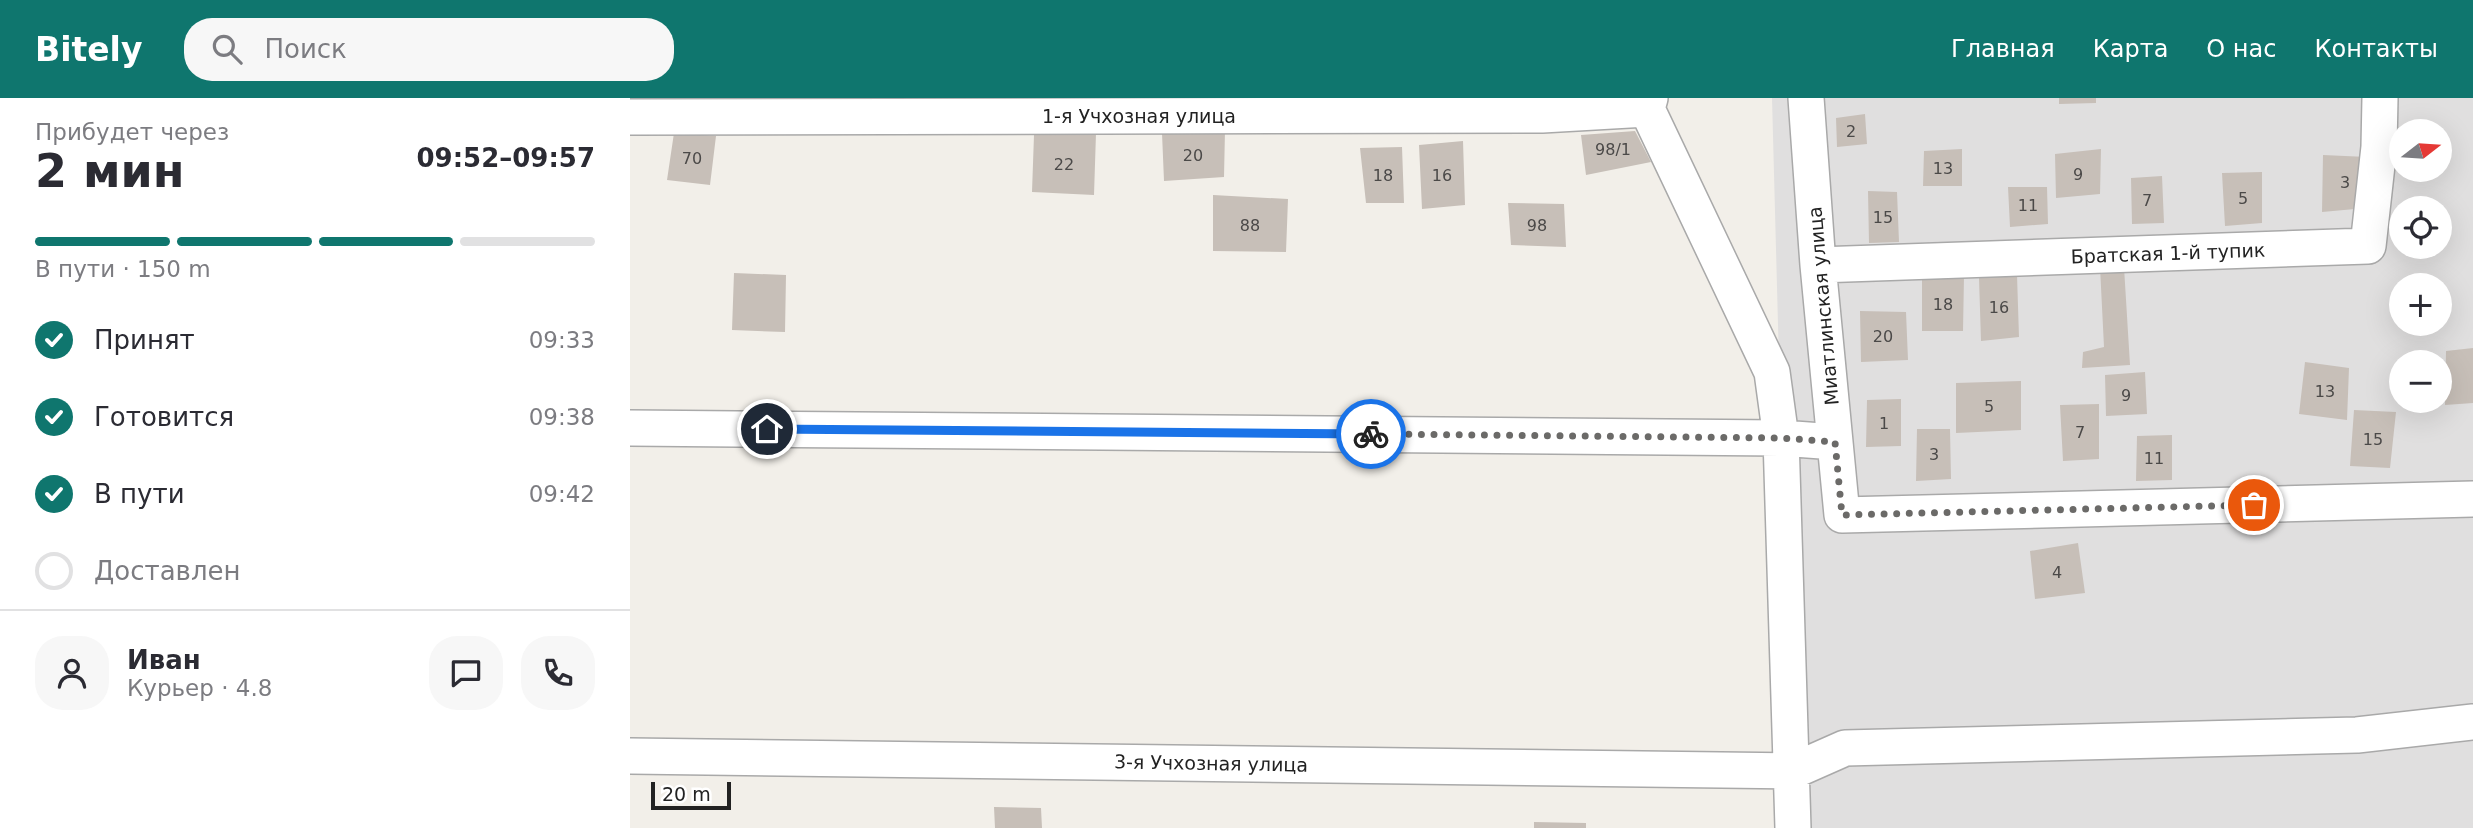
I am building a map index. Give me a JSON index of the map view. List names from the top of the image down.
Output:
{
  "streets": {
    "street": [
      "1-я Учхозная улица",
      "Братская 1-й тупик",
      "Миатлинская улица",
      "3-я Учхозная улица"
    ]
  },
  "crossings": [
    ["Братская 1-й тупик", "Миатлинская улица"]
  ],
  "house_numbers": [
    "2",
    "98/1",
    "20",
    "70",
    "22",
    "13",
    "9",
    "18",
    "16",
    "3",
    "5",
    "7",
    "11",
    "15",
    "88",
    "98",
    "18",
    "16",
    "20",
    "13",
    "9",
    "5",
    "1",
    "7",
    "15",
    "3",
    "11",
    "4"
  ],
  "scale_bar": "20 m",
  "north": "right",
  "page": {
    "header": "Bitely",
    "search": "Поиск",
    "nav": [
      "Главная",
      "Карта",
      "О нас",
      "Контакты"
    ],
    "heading": ["2 мин", "Прибудет через", "09:52–09:57"],
    "panel": ["Иван", "Курьер · 4.8"],
    "map_buttons": ["+", "−"],
    "bar": "В пути · 150 m",
    "list": [
      ["Принят", "09:33"],
      ["Готовится", "09:38"],
      ["В пути", "09:42"],
      "Доставлен"
    ],
    "scale": "20 m"
  }
}
